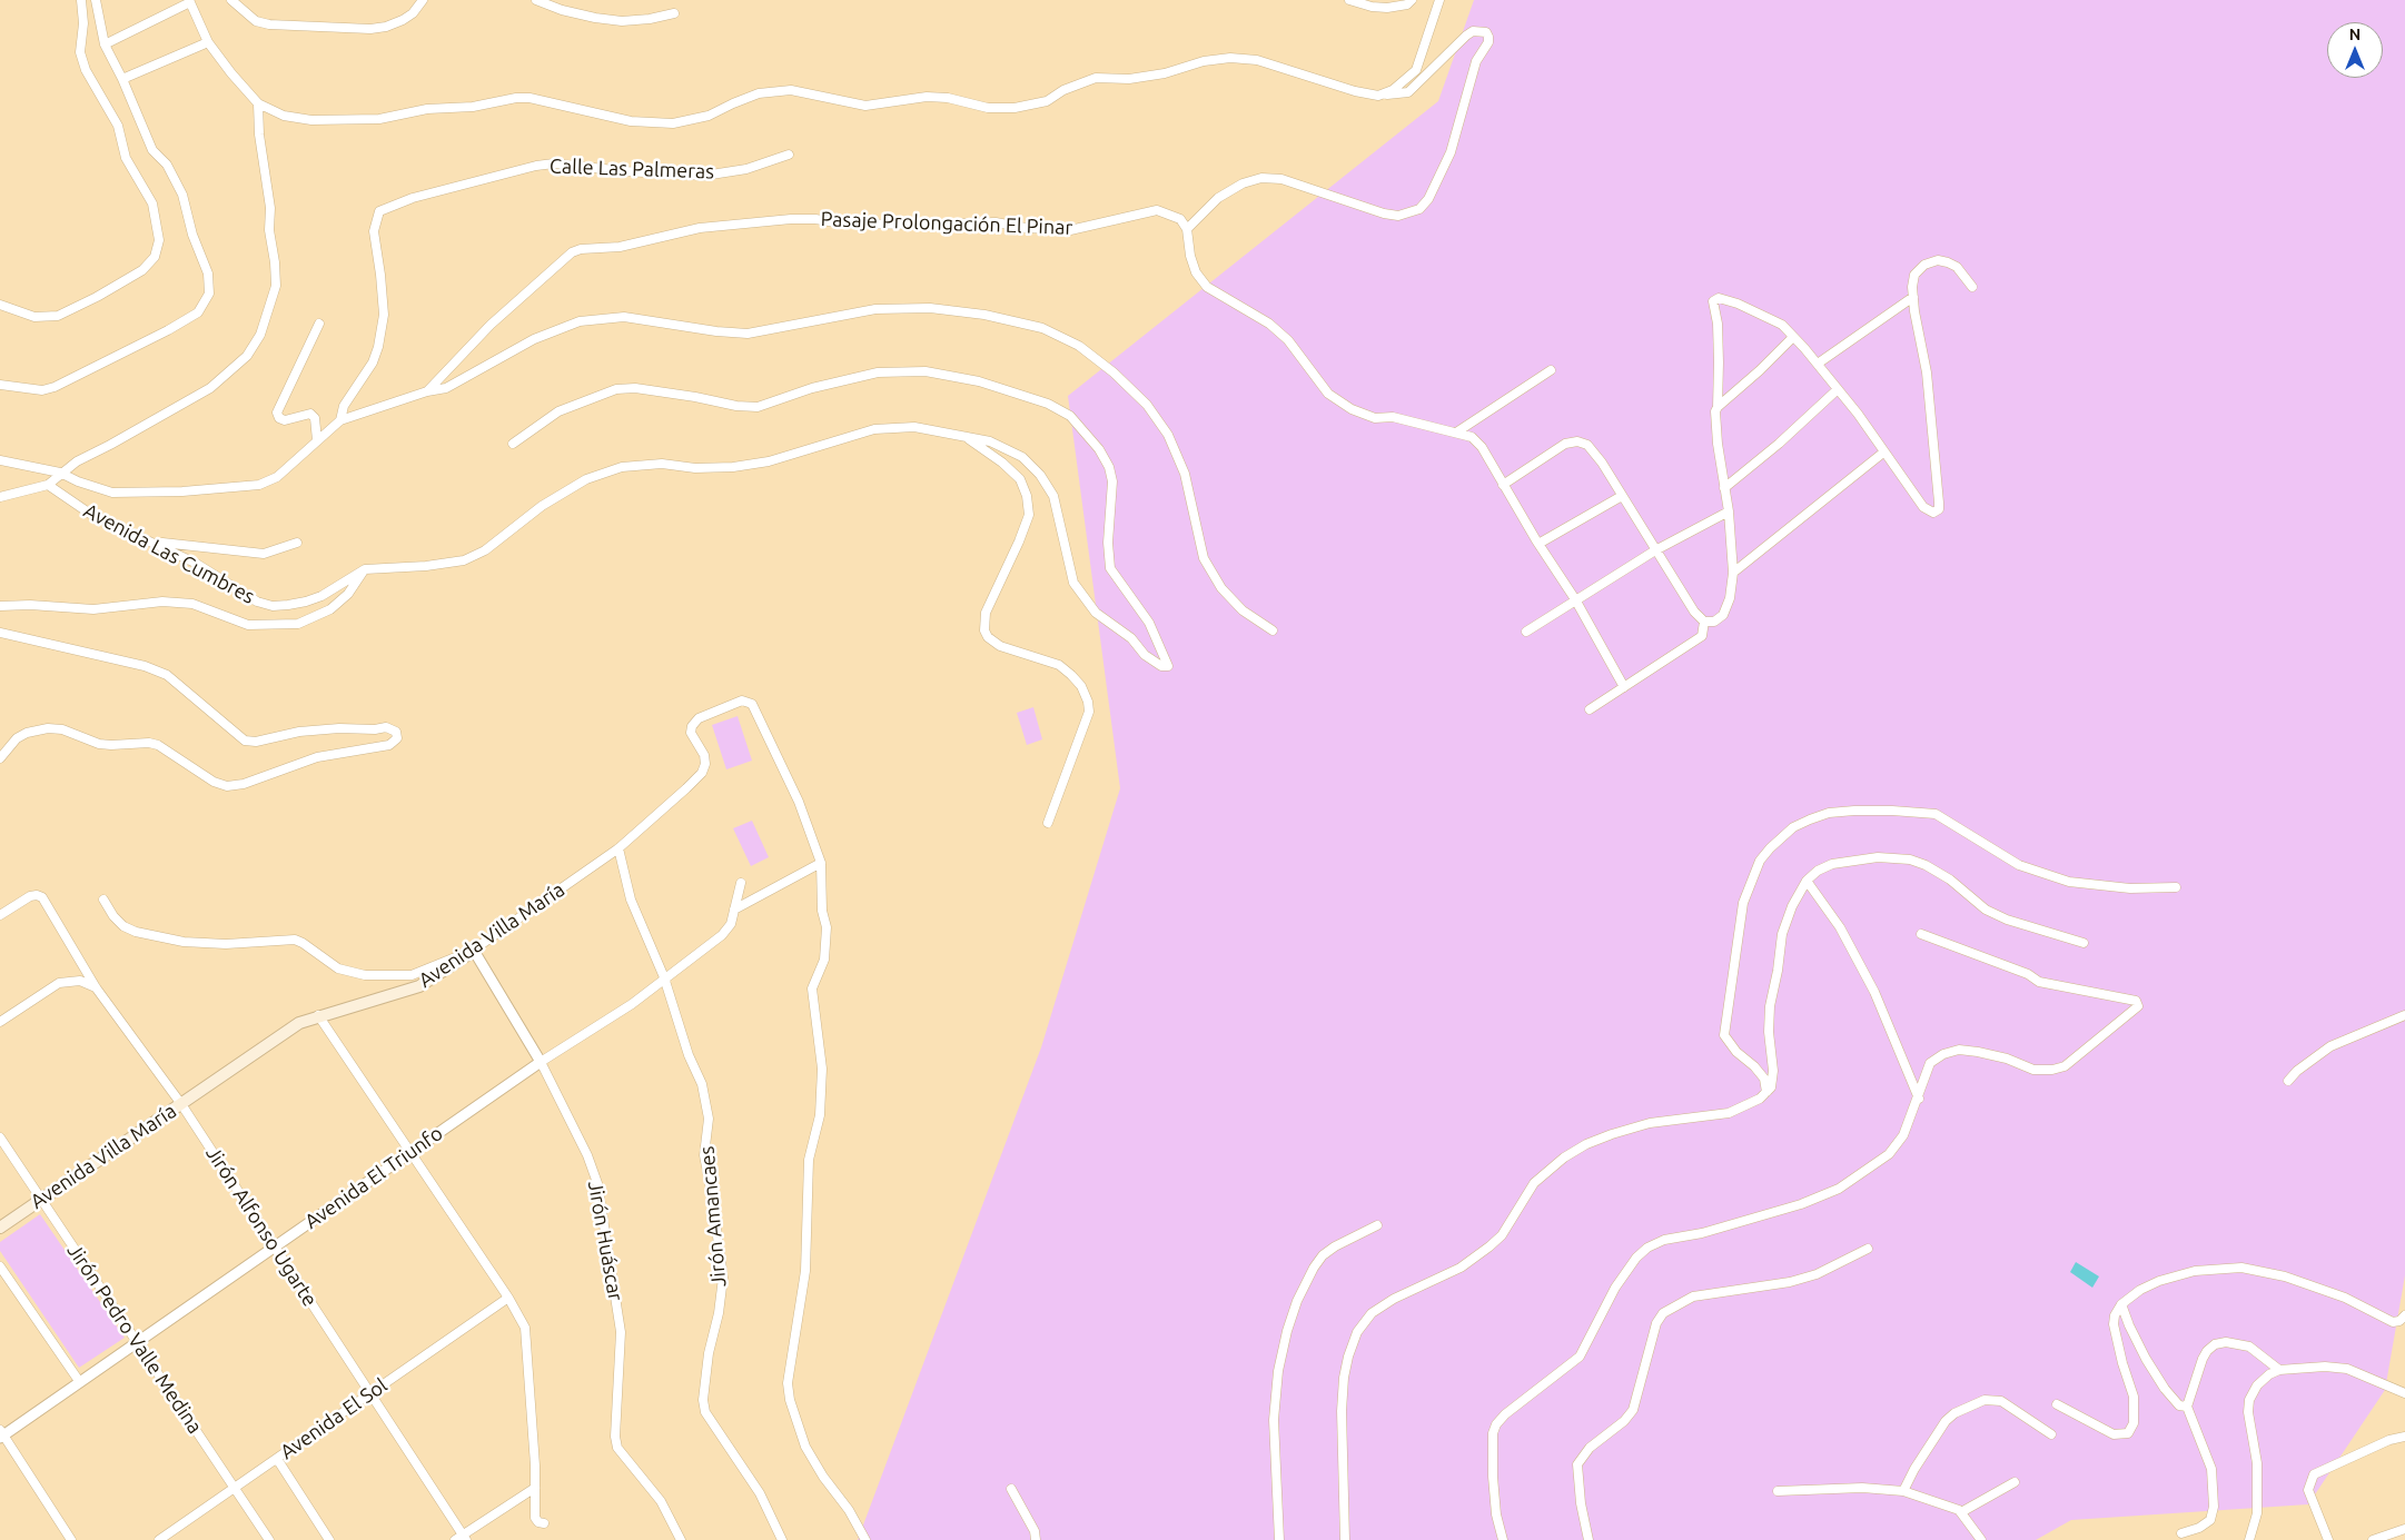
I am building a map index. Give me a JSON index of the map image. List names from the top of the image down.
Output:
{
  "streets": {
    "main road": ["Avenida Villa María"],
    "street": [
      "Calle Las Palmeras",
      "Pasaje Prolongación El Pinar",
      "Avenida Las Cumbres",
      "Avenida El Triunfo",
      "Jirón Amancaes",
      "Jirón Alfonso Ugarte",
      "Jirón Huáscar",
      "Jirón Pedro Valle Medina",
      "Avenida El Sol"
    ]
  },
  "crossings": [
    ["Avenida Villa María", "Jirón Amancaes"],
    ["Avenida Villa María", "Jirón Alfonso Ugarte"],
    ["Avenida Villa María", "Jirón Huáscar"],
    ["Avenida Villa María", "Jirón Pedro Valle Medina"],
    ["Avenida El Triunfo", "Jirón Amancaes"],
    ["Avenida El Triunfo", "Jirón Alfonso Ugarte"],
    ["Avenida El Triunfo", "Jirón Huáscar"],
    ["Avenida El Triunfo", "Jirón Pedro Valle Medina"],
    ["Jirón Alfonso Ugarte", "Avenida El Sol"],
    ["Jirón Pedro Valle Medina", "Avenida El Sol"]
  ],
  "north": "top"
}
